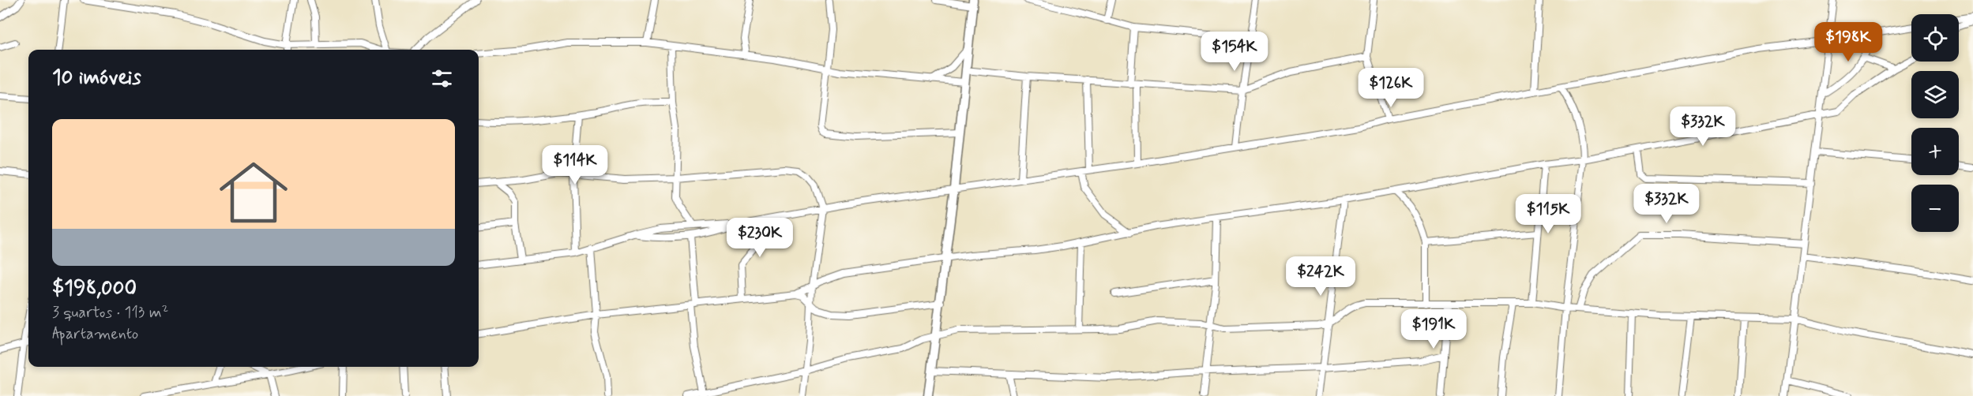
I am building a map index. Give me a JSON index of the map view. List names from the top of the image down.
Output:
{
  "page": {
    "map_buttons": ["+", "−"],
    "price": [
      "$198K",
      "$154K",
      "$126K",
      "$332K",
      "$114K",
      "$332K",
      "$115K",
      "$230K",
      "$242K",
      "$191K"
    ],
    "heading": "10 imóveis",
    "list": [
      {
        "name": "$198,000",
        "note": "3 quartos · 113 m² · Apartamento"
      }
    ]
  }
}
